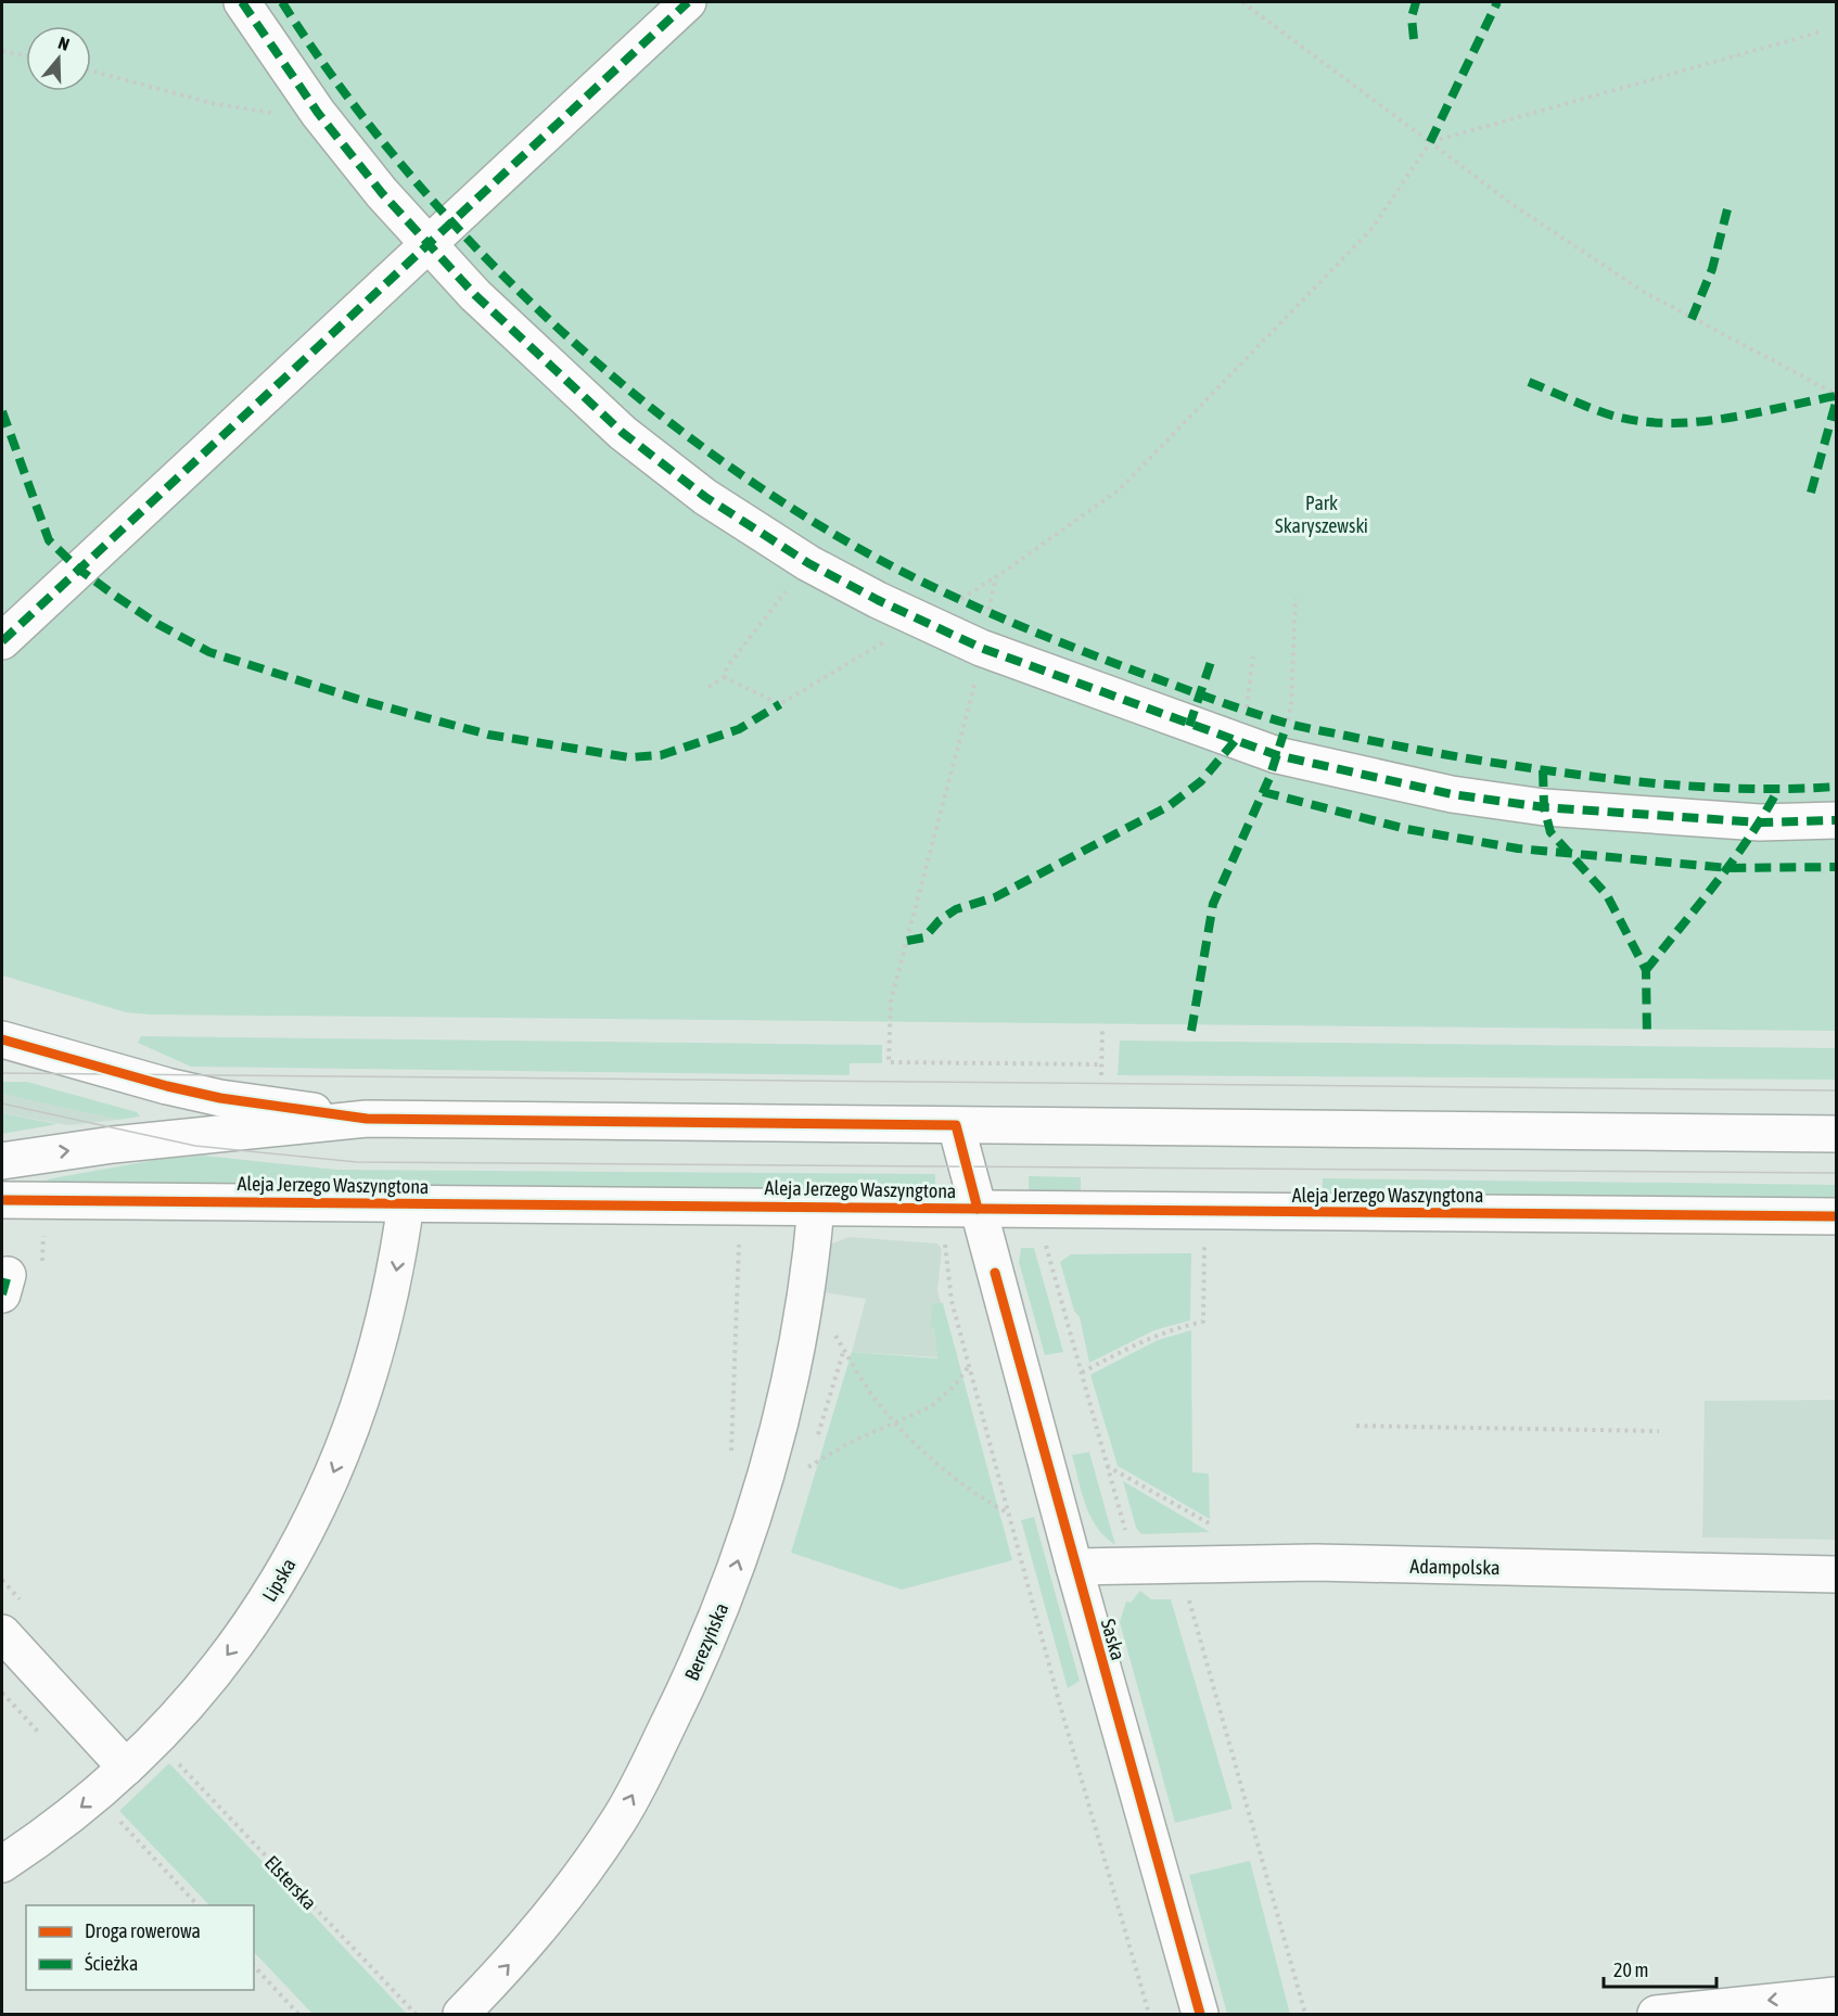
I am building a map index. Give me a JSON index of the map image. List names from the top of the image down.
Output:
{
  "streets": {
    "street": [
      "Aleja Jerzego Waszyngtona",
      "Adampolska",
      "Lipska",
      "Saska",
      "Berezyńska"
    ],
    "path": ["Elsterska"]
  },
  "crossings": [
    ["Aleja Jerzego Waszyngtona", "Lipska"],
    ["Aleja Jerzego Waszyngtona", "Saska"],
    ["Aleja Jerzego Waszyngtona", "Berezyńska"],
    ["Adampolska", "Saska"]
  ],
  "one_way": ["Lipska", "Berezyńska"],
  "parks": ["Park Skaryszewski"],
  "legend": ["Droga rowerowa", "Ścieżka"],
  "scale_bar": "20 m",
  "north": "top"
}
